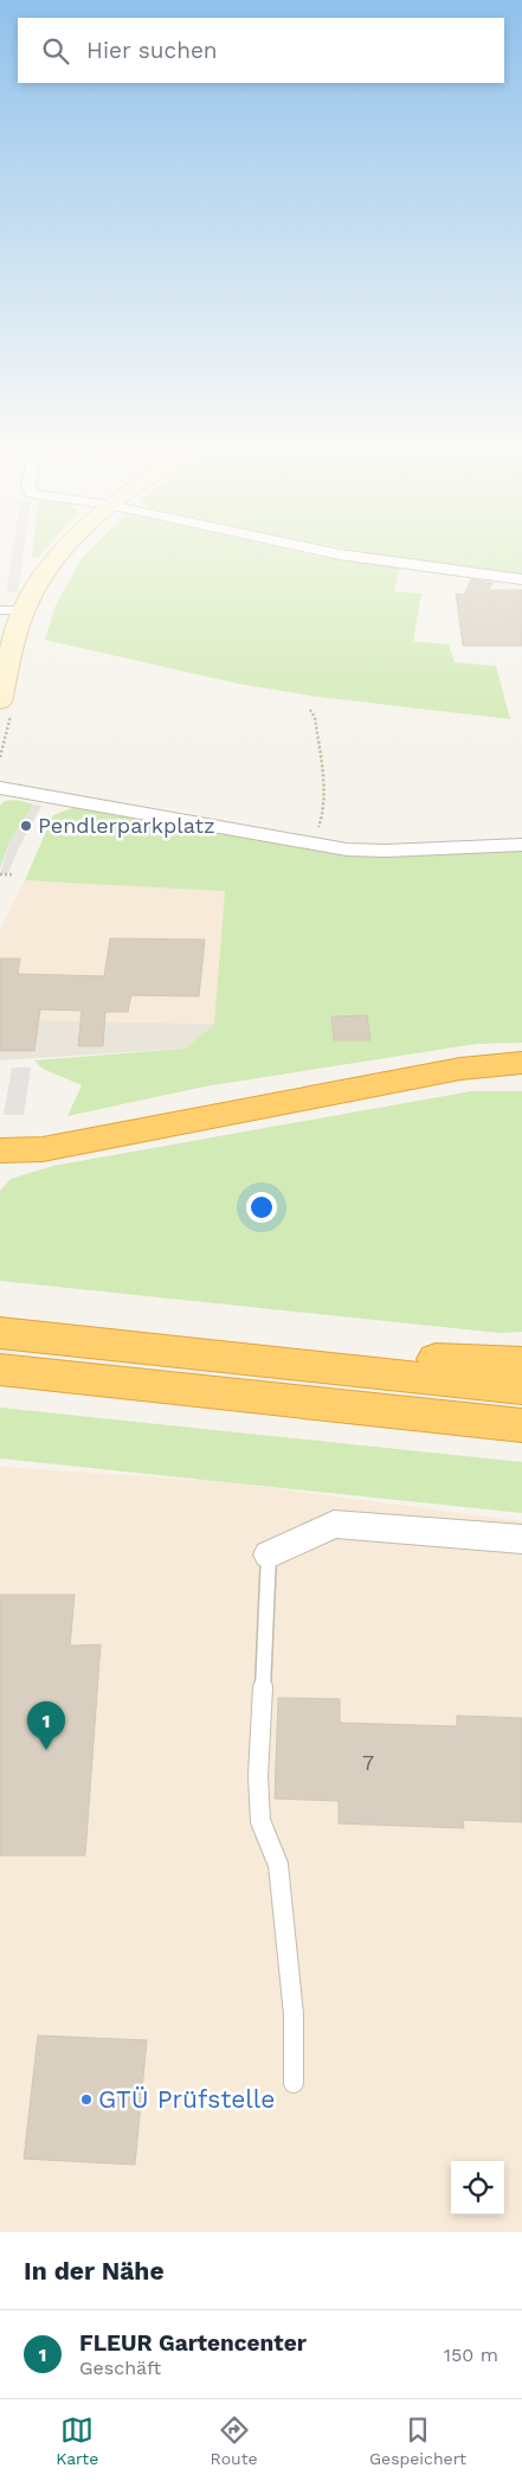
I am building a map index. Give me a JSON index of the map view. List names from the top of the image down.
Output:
{
  "places": ["Pendlerparkplatz", "GTÜ Prüfstelle"],
  "house_numbers": ["7"],
  "page": {
    "search": "Hier suchen",
    "pins": "1",
    "heading": "In der Nähe",
    "list": [
      {
        "mark": "1",
        "name": "FLEUR Gartencenter",
        "note": "Geschäft",
        "value": "150 m"
      }
    ],
    "nav": ["Karte", "Route", "Gespeichert"]
  }
}
